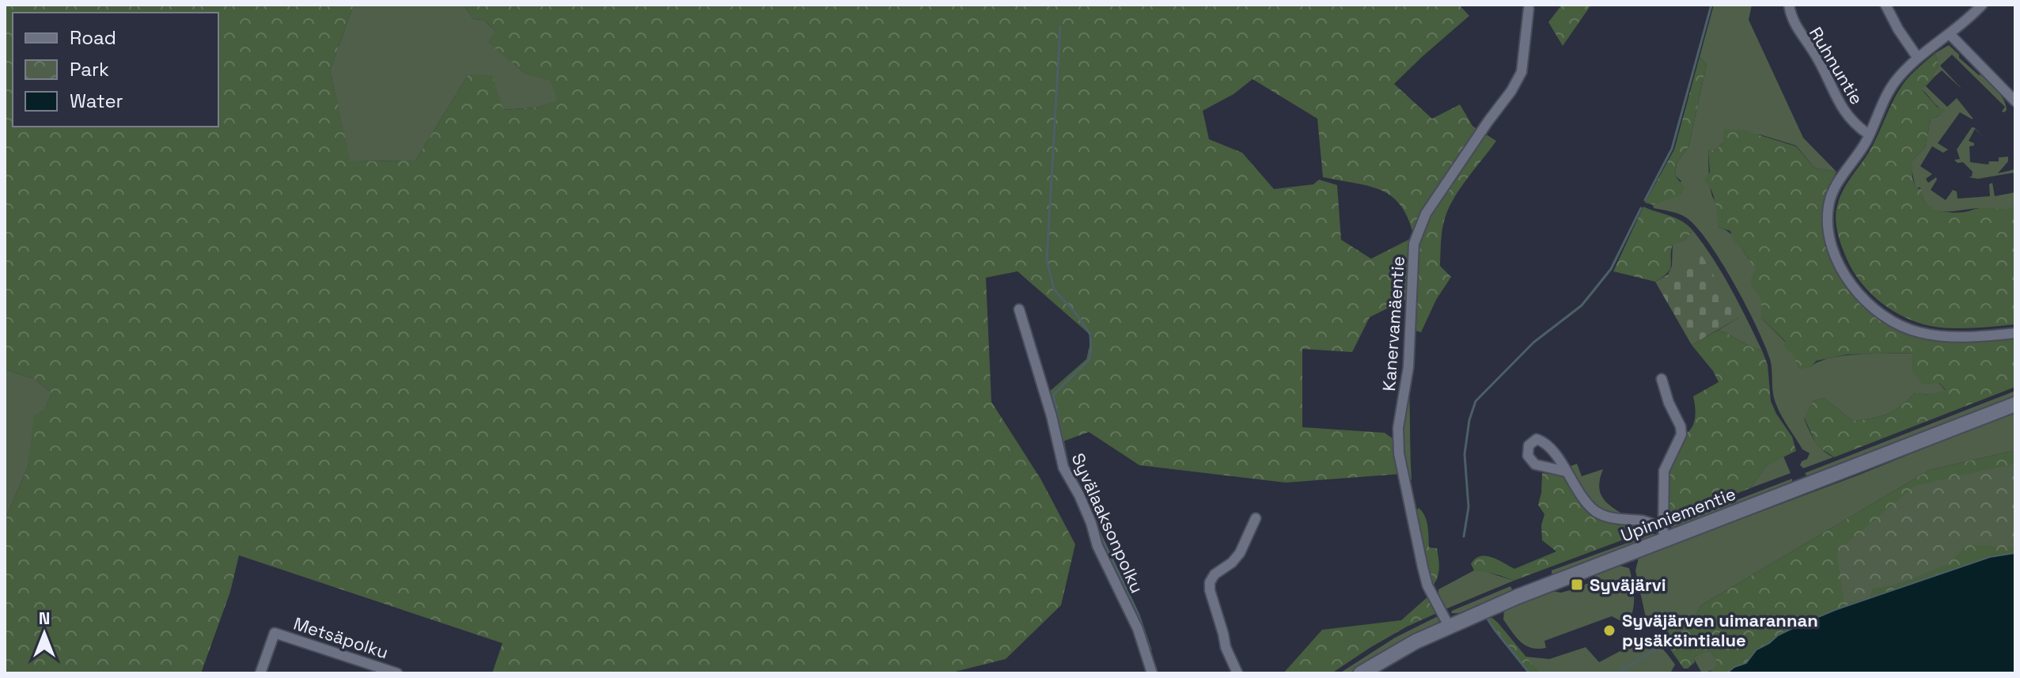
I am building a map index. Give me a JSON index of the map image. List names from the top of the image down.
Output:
{
  "streets": {
    "main road": ["Upinniementie"],
    "street": [
      "Ruhnuntie",
      "Kanervamäentie",
      "Syvälaaksonpolku",
      "Metsäpolku"
    ]
  },
  "crossings": [
    ["Kanervamäentie", "Upinniementie"]
  ],
  "places": {
    "transit": ["Syväjärvi"],
    "other": ["Syväjärven uimarannan pysäköintialue"]
  },
  "legend": ["Road", "Park", "Water"],
  "north": "top"
}
